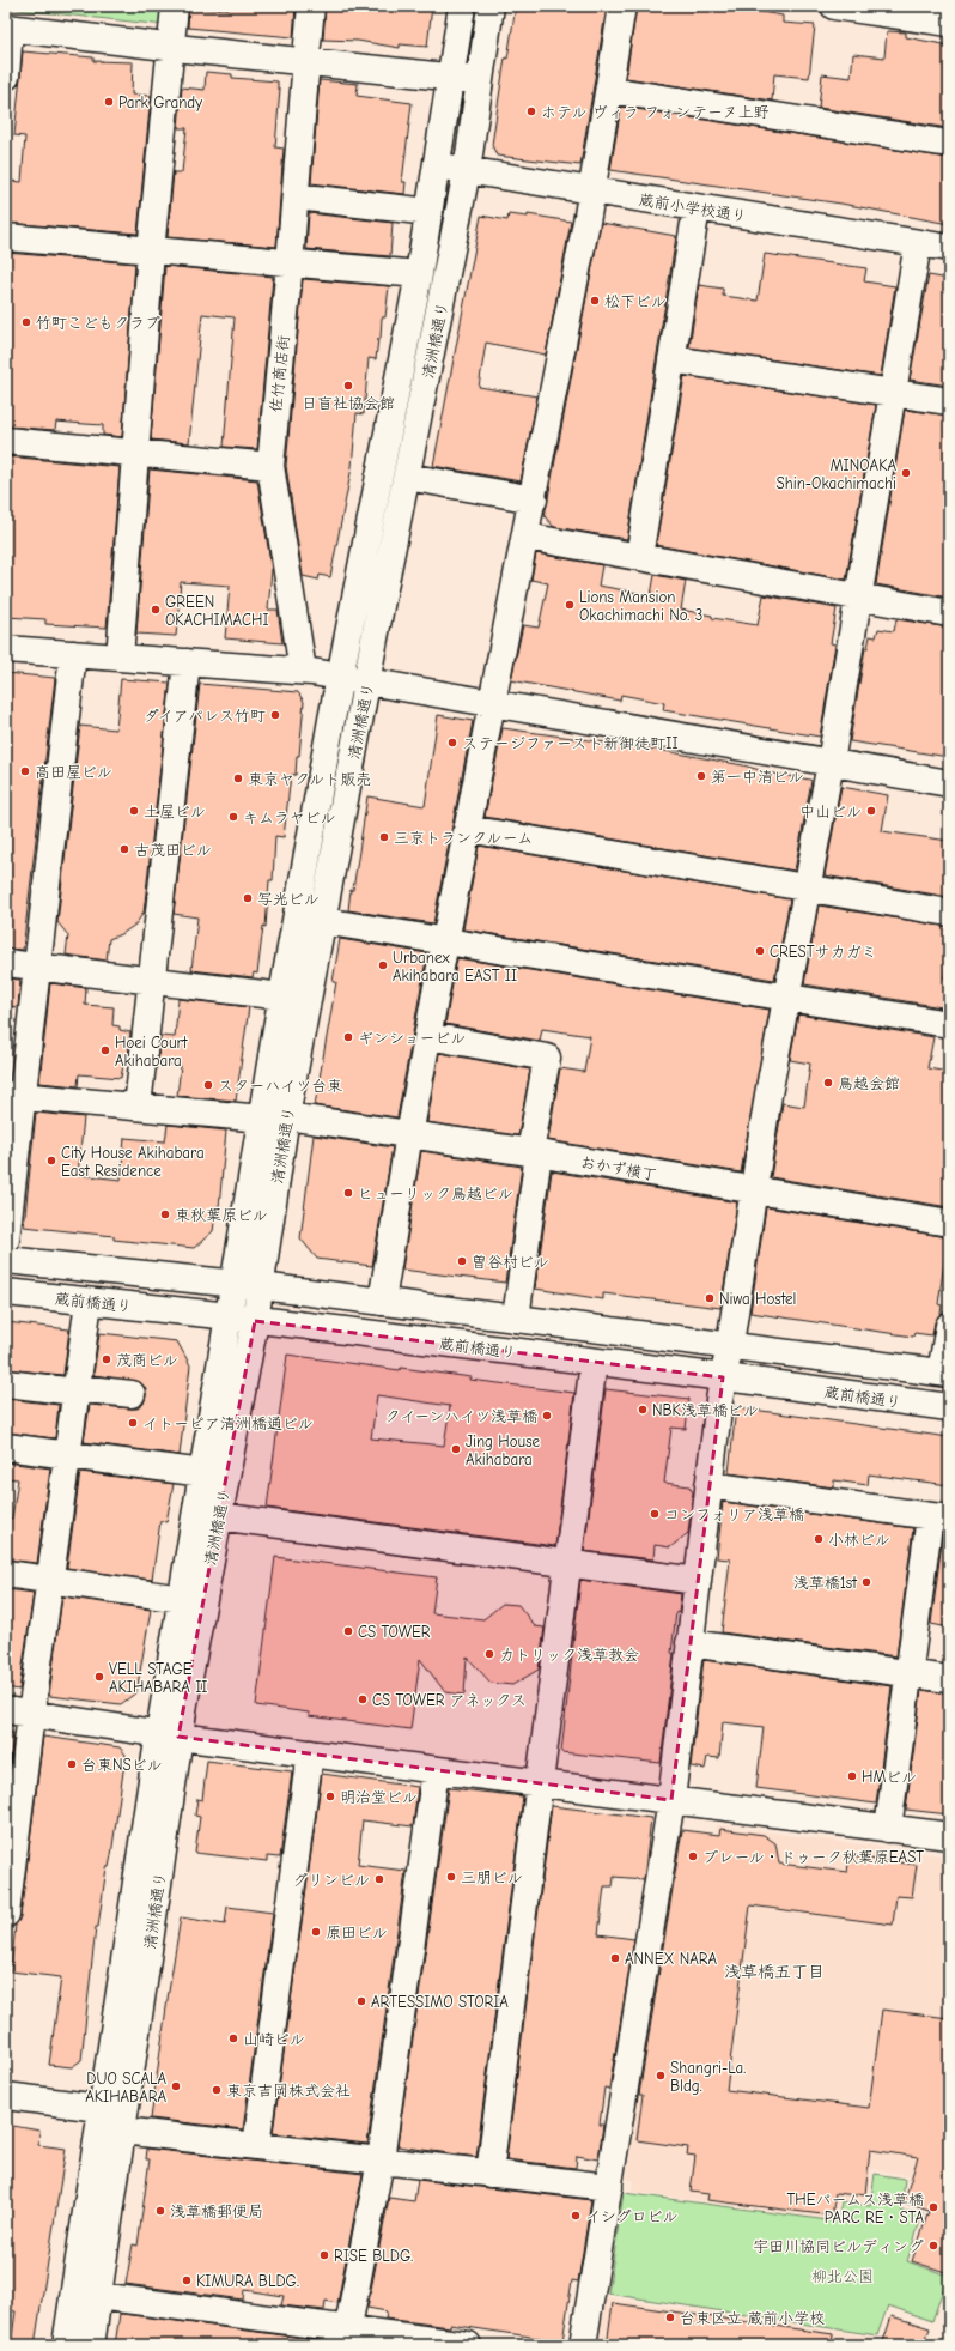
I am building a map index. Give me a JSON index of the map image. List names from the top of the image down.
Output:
{
  "streets": {
    "street": [
      "蔵前小学校通り",
      "清洲橋通り",
      "佐竹商店街",
      "おかず横丁",
      "蔵前橋通り"
    ]
  },
  "crossings": [
    ["蔵前小学校通り", "清洲橋通り"],
    ["清洲橋通り", "おかず横丁"],
    ["清洲橋通り", "蔵前橋通り"]
  ],
  "districts": ["浅草橋五丁目"],
  "parks": ["柳北公園"],
  "places": [
    "Park Grandy",
    "ホテル ヴィラ フォンテーヌ上野",
    "松下ビル",
    "竹町こどもクラブ",
    "日盲社協会館",
    "MINOAKA Shin-Okachimachi",
    "Lions Mansion Okachimachi No. 3",
    "GREEN OKACHIMACHI",
    "ダイアパレス竹町",
    "ステージファースト新御徒町II",
    "高田屋ビル",
    "第一中清ビル",
    "東京ヤクルト販売",
    "土屋ビル",
    "中山ビル",
    "キムラヤビル",
    "三京トランクルーム",
    "古茂田ビル",
    "写光ビル",
    "CRESTサカガミ",
    "Urbanex Akihabara EAST II",
    "ギンショービル",
    "Hoei Court Akihabara",
    "鳥越会館",
    "スターハイツ台東",
    "City House Akihabara East Residence",
    "ヒューリック鳥越ビル",
    "東秋葉原ビル",
    "曽谷村ビル",
    "Niwa Hostel",
    "茂商ビル",
    "NBK浅草橋ビル",
    "クイーンハイツ浅草橋",
    "イトーピア清洲橋通ビル",
    "Jing House Akihabara",
    "コンフォリア浅草橋",
    "小林ビル",
    "浅草橋1st",
    "CS TOWER",
    "カトリック浅草教会",
    "VELL STAGE AKIHABARA II",
    "CS TOWER アネックス",
    "台東NSビル",
    "HMビル",
    "明治堂ビル",
    "プレール・ドゥーク秋葉原EAST",
    "三朋ビル",
    "グリンビル",
    "原田ビル",
    "ANNEX NARA",
    "ARTESSIMO STORIA",
    "山崎ビル",
    "Shangri-La. Bldg.",
    "DUO SCALA AKIHABARA",
    "東京吉岡株式会社",
    "THEパームス浅草橋 PARC RE・STA",
    "浅草橋郵便局",
    "イシグロビル",
    "宇田川協同ビルディング",
    "RISE BLDG.",
    "KIMURA BLDG.",
    "台東区立 蔵前小学校"
  ]
}
